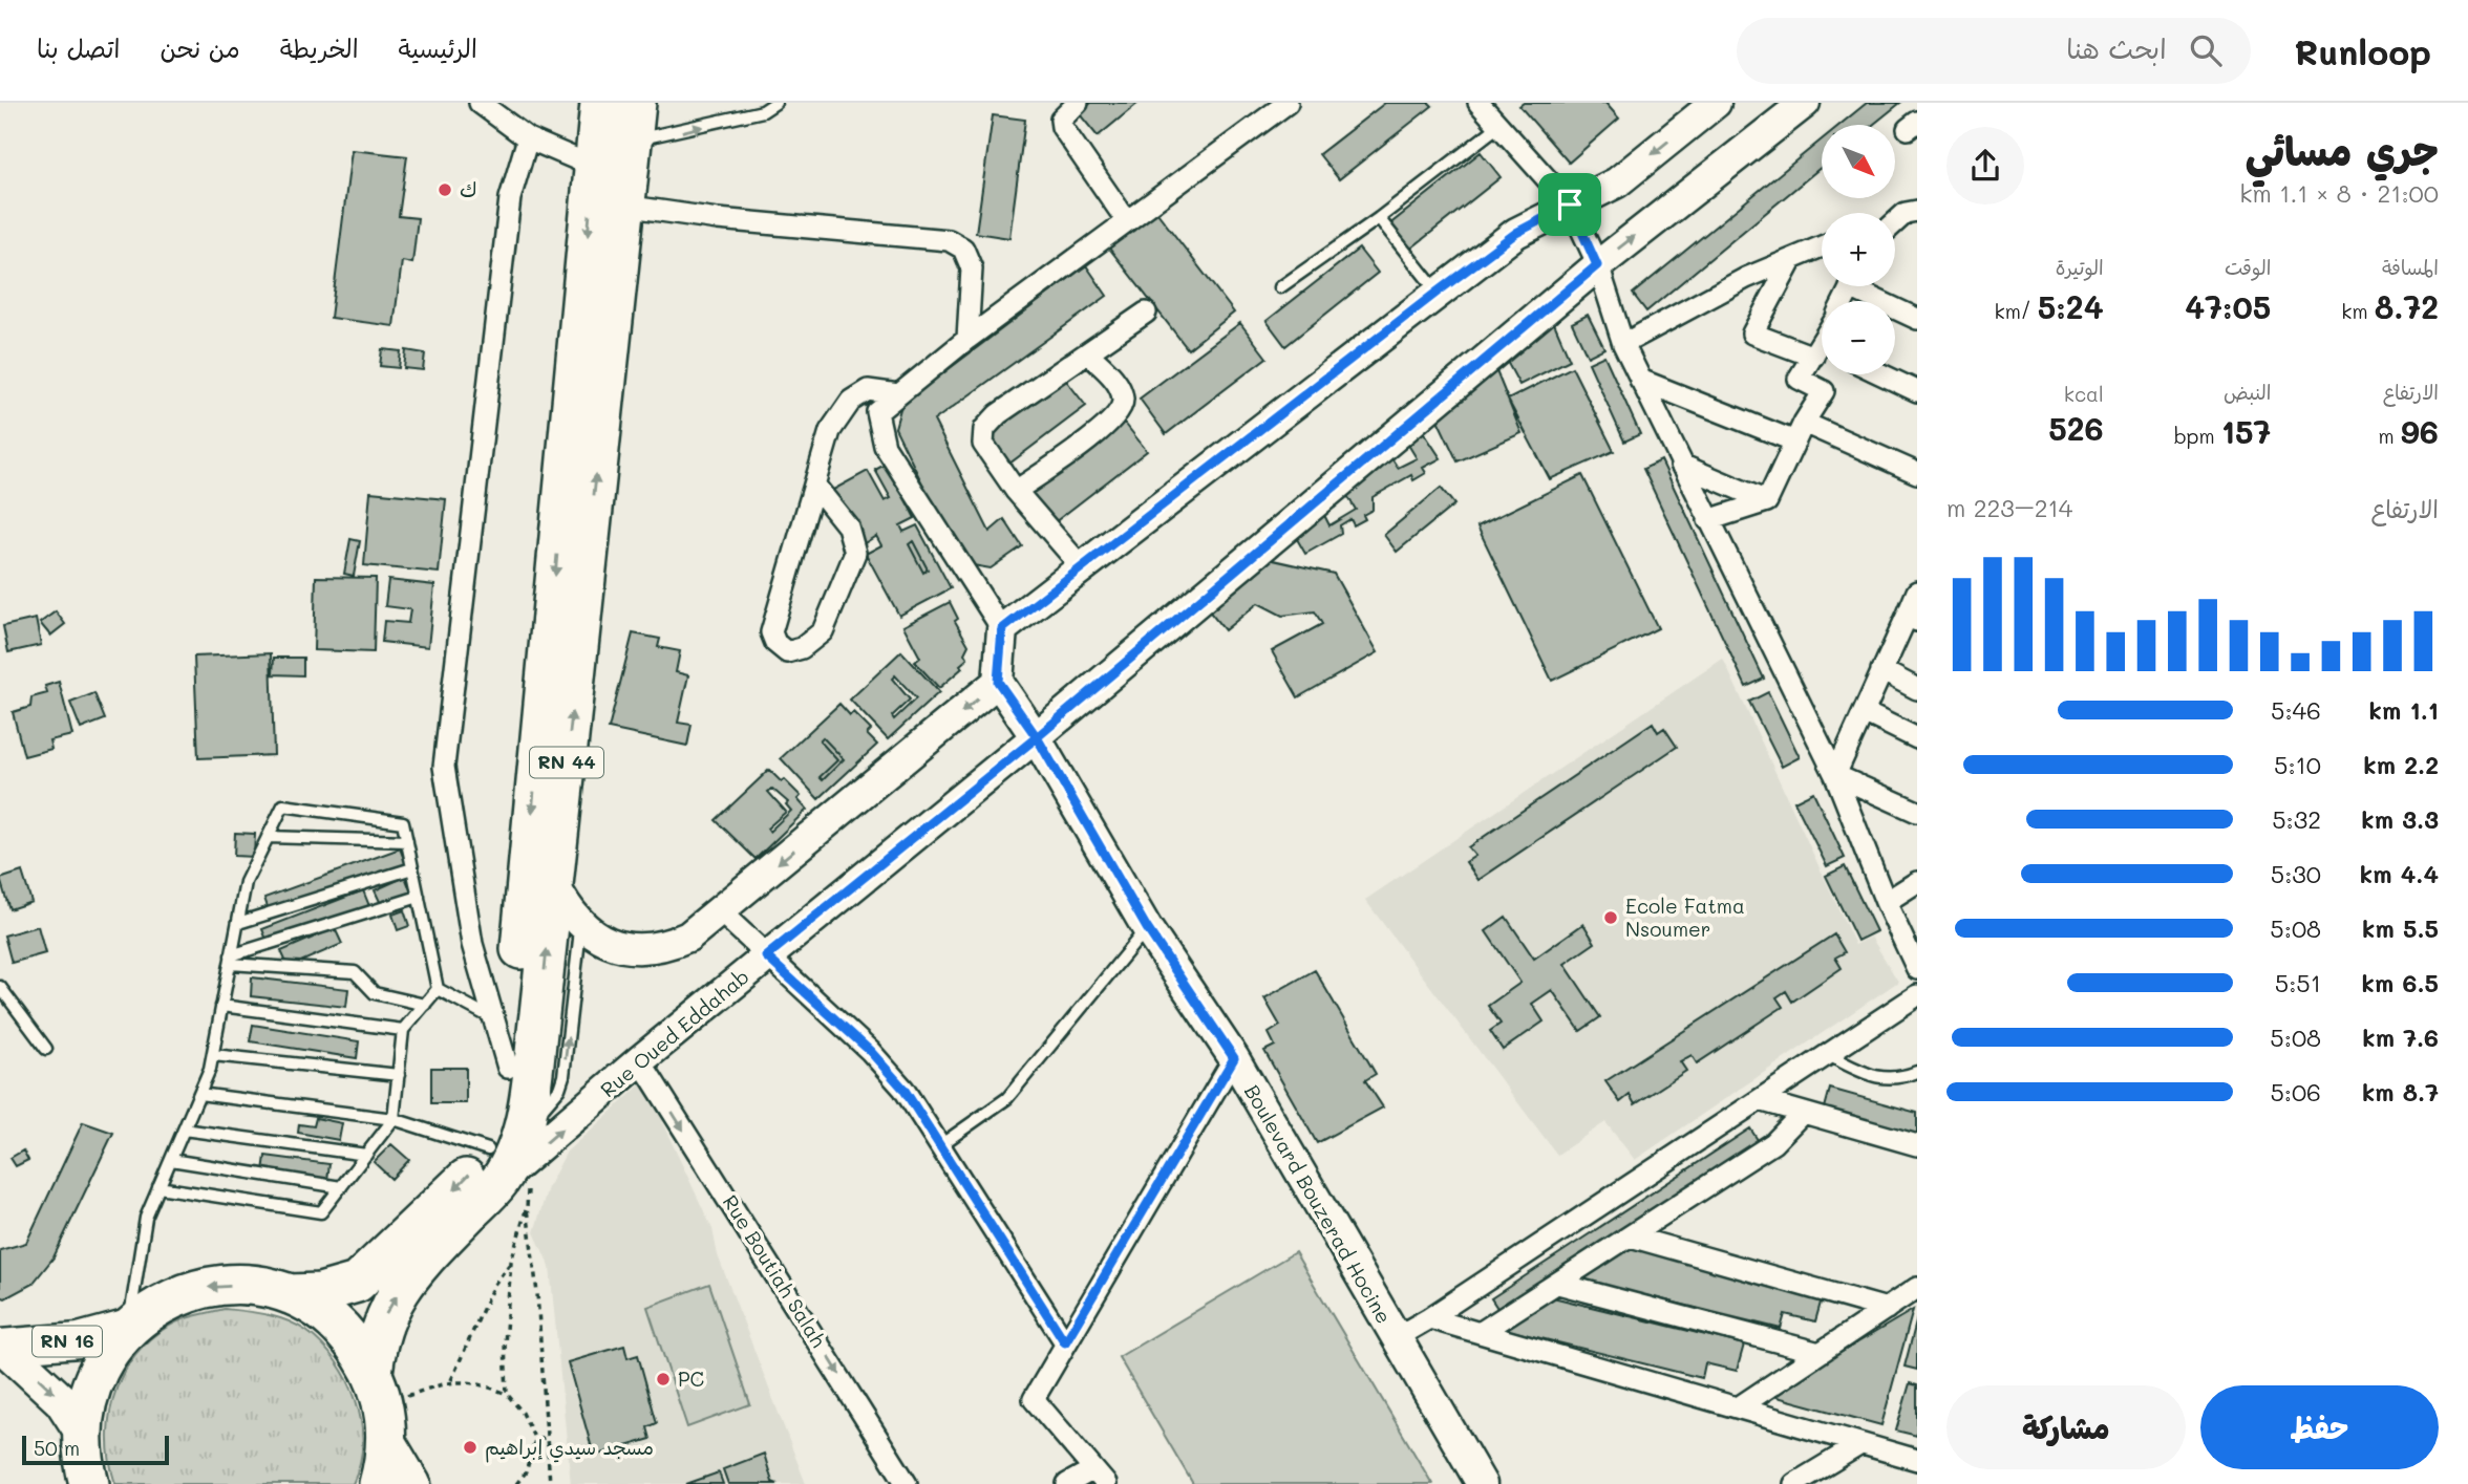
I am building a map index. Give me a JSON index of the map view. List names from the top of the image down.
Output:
{
  "streets": {
    "highway": ["RN 44"],
    "main road": ["Rue Oued Eddahab", "Boulevard Bouzerad Hocine", "RN 16"],
    "street": ["Rue Boutiah Salah"]
  },
  "crossings": [
    ["RN 44", "Rue Oued Eddahab"],
    ["Rue Oued Eddahab", "Boulevard Bouzerad Hocine"],
    ["Rue Oued Eddahab", "Rue Boutiah Salah"]
  ],
  "one_way": ["Rue Boutiah Salah"],
  "places": [
    "ك",
    "Ecole Fatma Nsoumer",
    "PC",
    "مسجد سيدي إبراهيم"
  ],
  "scale_bar": "50 m",
  "north": "bottom right",
  "page": {
    "header": "Runloop",
    "search": "ابحث هنا",
    "nav": [
      "الرئيسية",
      "الخريطة",
      "من نحن",
      "اتصل بنا"
    ],
    "heading": ["جري مسائي", "21:00 · 8 × 1.1 km"],
    "map_buttons": ["+", "−"],
    "stats": [
      ["المسافة", "8.72 km"],
      ["الوقت", "47:05"],
      ["الوتيرة", "5:24 /km"],
      ["الارتفاع", "96 m"],
      ["النبض", "157 bpm"],
      ["kcal", "526"]
    ],
    "chart": ["الارتفاع", "214–223 m"],
    "list": [
      {
        "name": "1.1 km",
        "note": "5:46"
      },
      {
        "name": "2.2 km",
        "note": "5:10"
      },
      {
        "name": "3.3 km",
        "note": "5:32"
      },
      {
        "name": "4.4 km",
        "note": "5:30"
      },
      {
        "name": "5.5 km",
        "note": "5:08"
      },
      {
        "name": "6.5 km",
        "note": "5:51"
      },
      {
        "name": "7.6 km",
        "note": "5:08"
      },
      {
        "name": "8.7 km",
        "note": "5:06"
      }
    ],
    "buttons": ["حفظ", "مشاركة"],
    "scale": "50 m"
  }
}
